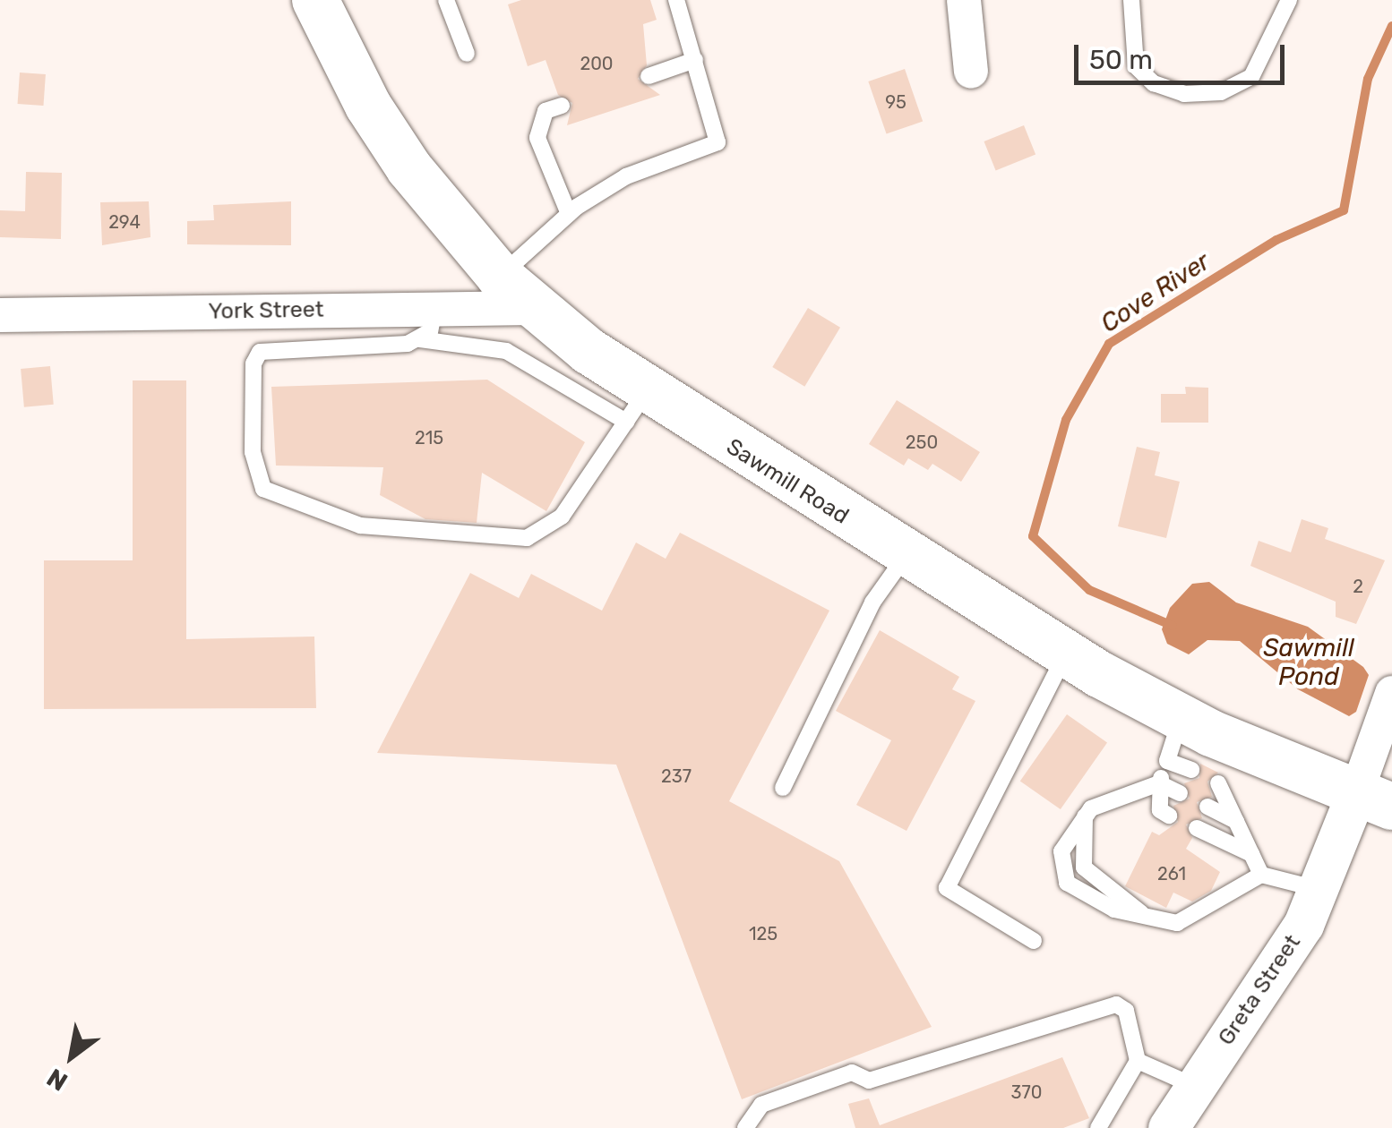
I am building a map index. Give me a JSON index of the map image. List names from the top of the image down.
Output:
{
  "streets": {
    "main road": ["Sawmill Road"],
    "street": ["York Street", "Greta Street"]
  },
  "crossings": [
    ["York Street", "Sawmill Road"],
    ["Sawmill Road", "Greta Street"]
  ],
  "water": ["Cove River", "Sawmill Pond"],
  "house_numbers": [
    "200",
    "95",
    "294",
    "215",
    "250",
    "2",
    "237",
    "261",
    "125",
    "370"
  ],
  "scale_bar": "50 m",
  "north": "bottom left"
}
